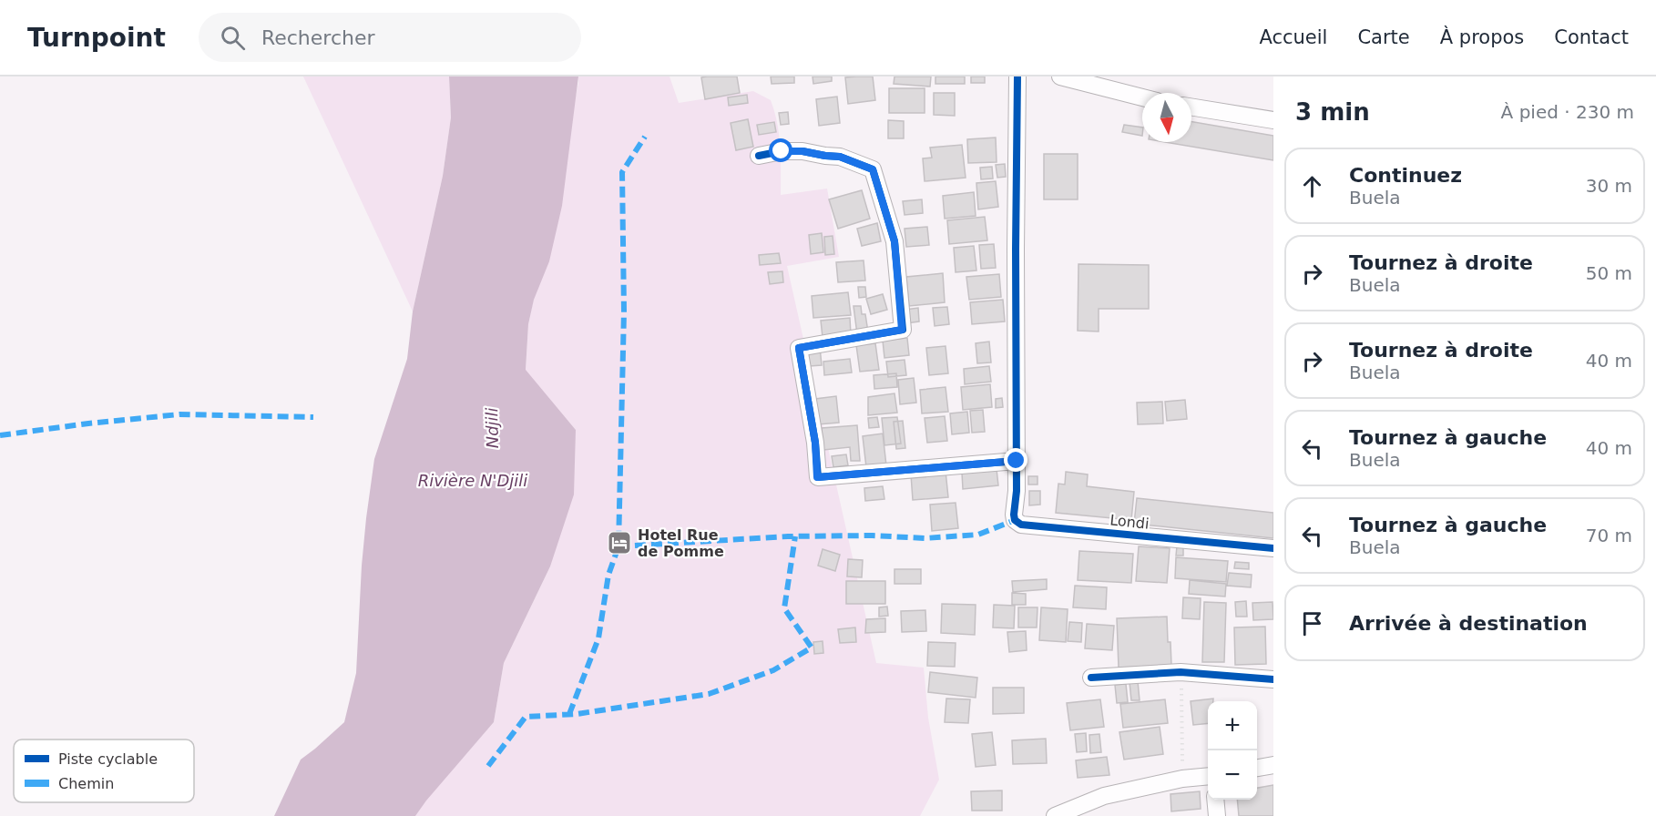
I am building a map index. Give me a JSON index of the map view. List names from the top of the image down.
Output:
{
  "streets": {
    "street": ["Londi"]
  },
  "water": ["Ndjili", "Rivière N'Djili"],
  "places": {
    "hotel": ["Hotel Rue de Pomme"]
  },
  "legend": ["Piste cyclable", "Chemin"],
  "north": "bottom",
  "page": {
    "header": "Turnpoint",
    "search": "Rechercher",
    "nav": [
      "Accueil",
      "Carte",
      "À propos",
      "Contact"
    ],
    "heading": ["3 min", "À pied · 230 m"],
    "list": [
      ["Continuez", "Buela", "30 m"],
      ["Tournez à droite", "Buela", "50 m"],
      ["Tournez à droite", "Buela", "40 m"],
      ["Tournez à gauche", "Buela", "40 m"],
      ["Tournez à gauche", "Buela", "70 m"],
      "Arrivée à destination"
    ],
    "map_buttons": ["+", "−"]
  }
}
